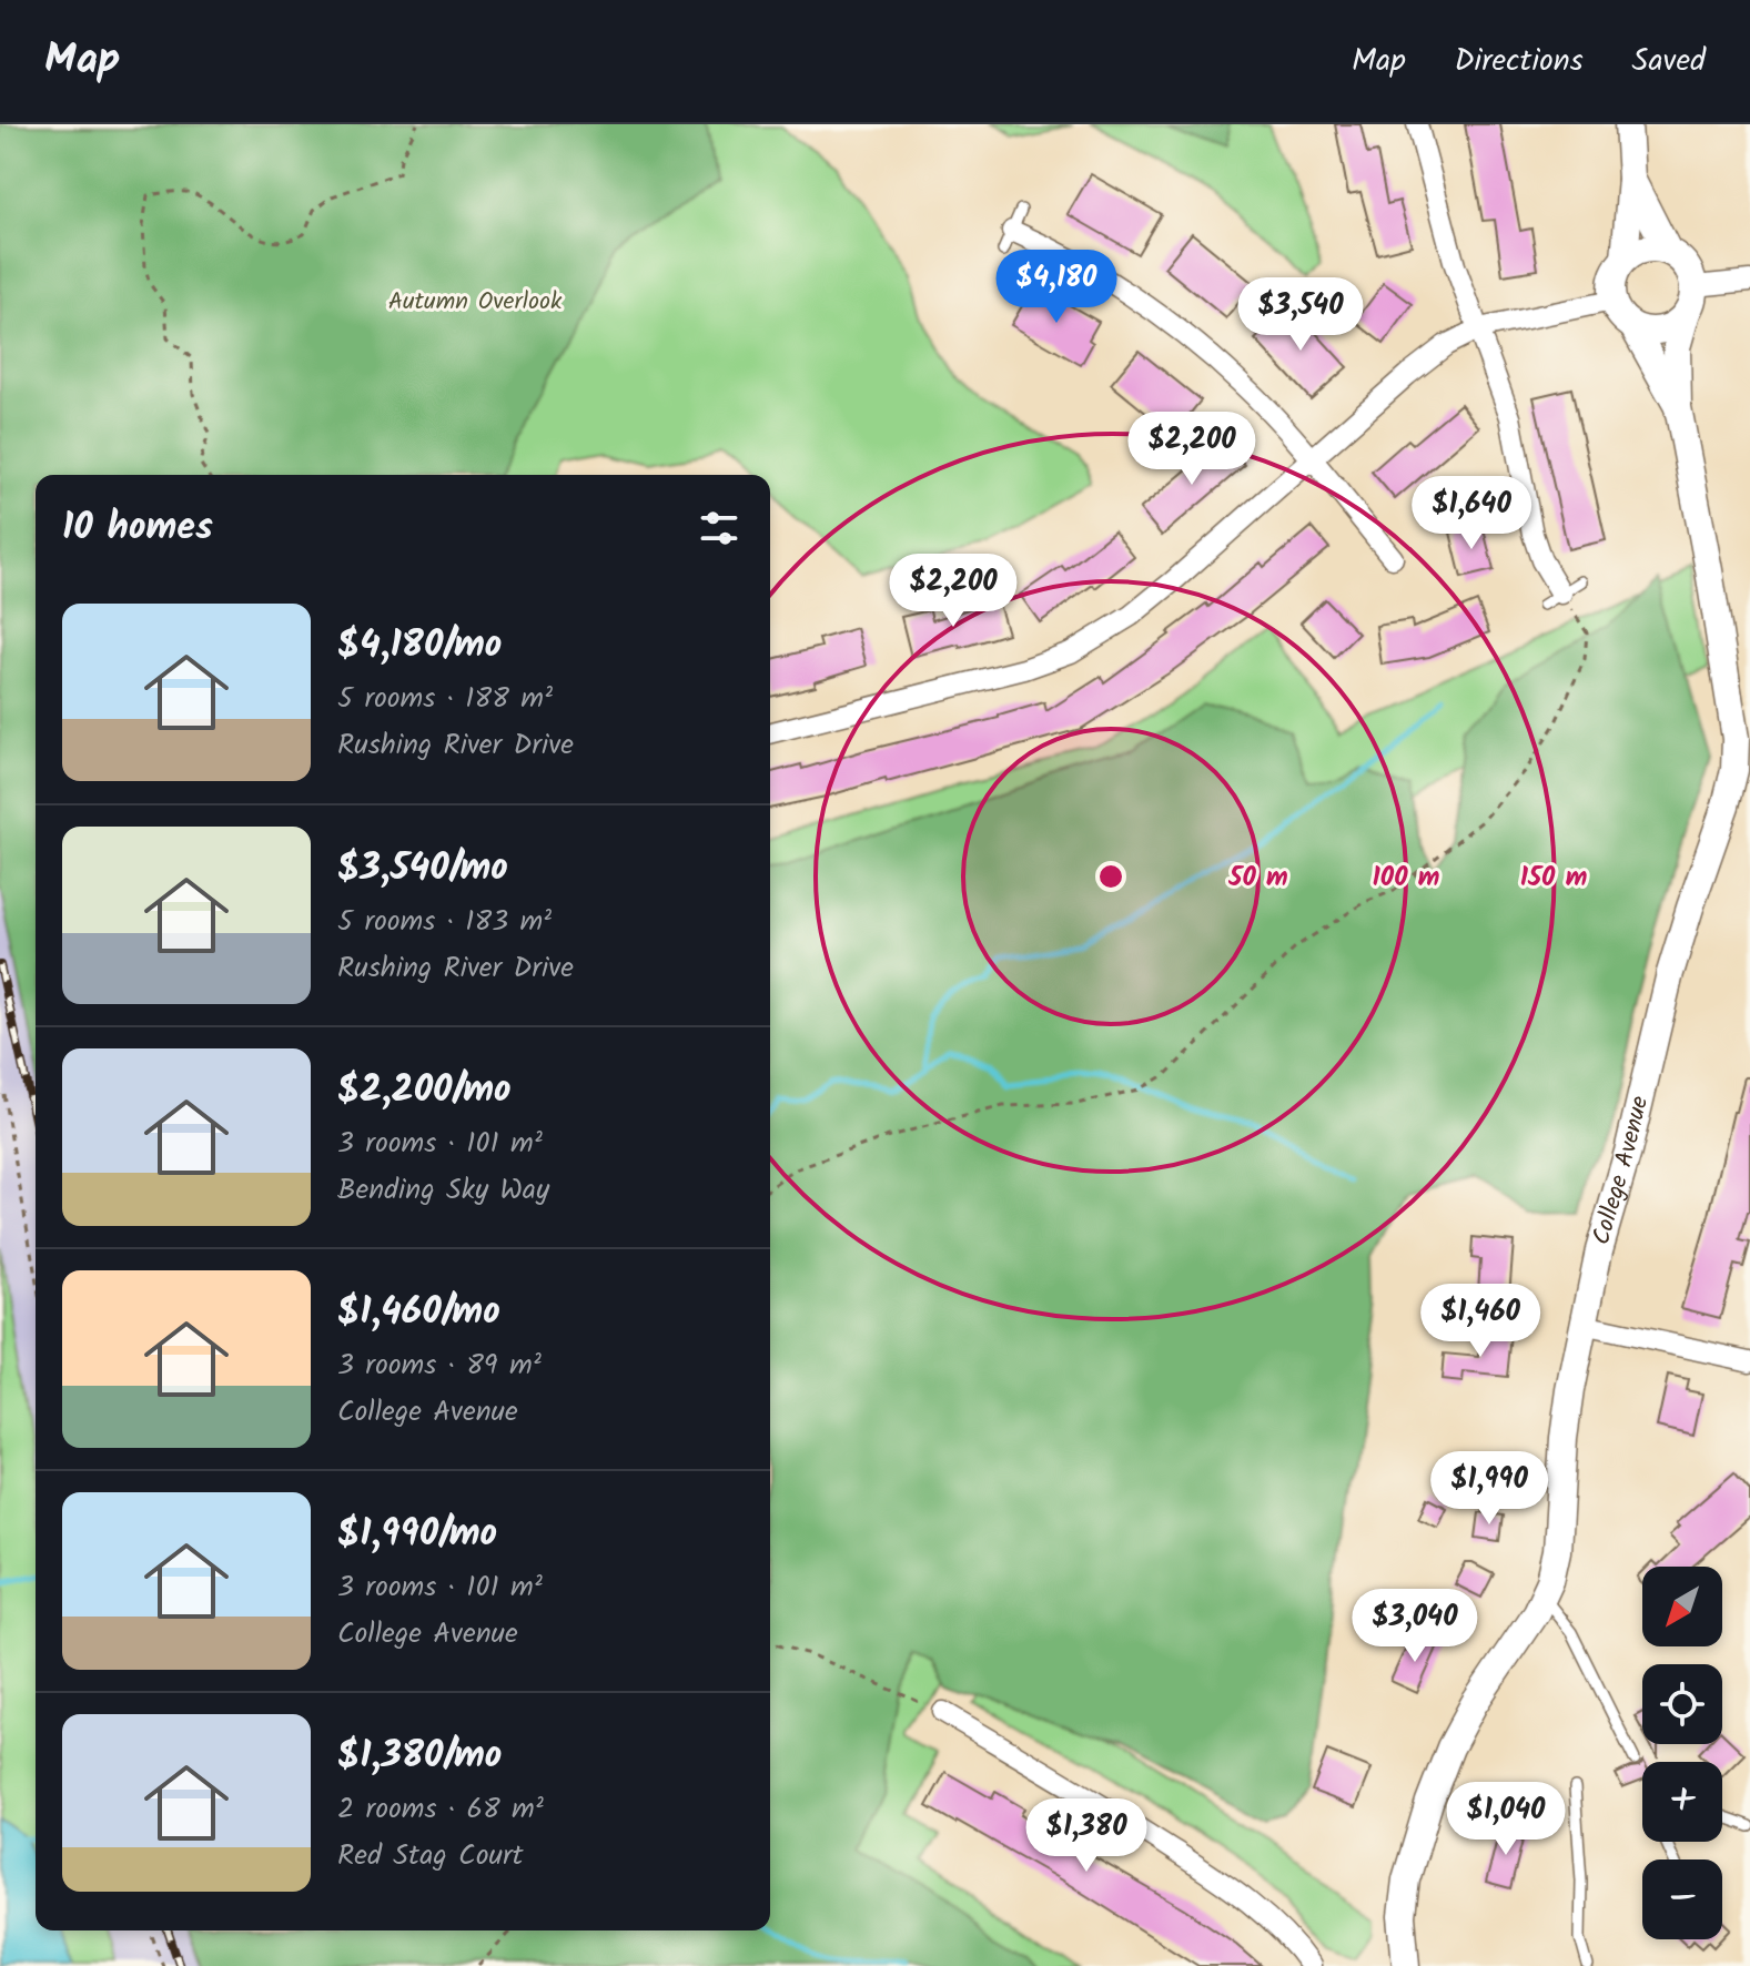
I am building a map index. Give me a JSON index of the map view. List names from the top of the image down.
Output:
{
  "streets": {
    "street": ["College Avenue"]
  },
  "parks": ["Autumn Overlook"],
  "north": "bottom left",
  "page": {
    "header": "Map",
    "nav": ["Map", "Directions", "Saved"],
    "price": [
      "$4,180",
      "$3,540",
      "$2,200",
      "$1,640",
      "$2,200",
      "$1,460",
      "$1,990",
      "$3,040",
      "$1,040",
      "$1,380"
    ],
    "heading": "10 homes",
    "list": [
      {
        "name": "$4,180/mo",
        "note": "5 rooms · 188 m² · Rushing River Drive"
      },
      {
        "name": "$3,540/mo",
        "note": "5 rooms · 183 m² · Rushing River Drive"
      },
      {
        "name": "$2,200/mo",
        "note": "3 rooms · 101 m² · Bending Sky Way"
      },
      {
        "name": "$1,460/mo",
        "note": "3 rooms · 89 m² · College Avenue"
      },
      {
        "name": "$1,990/mo",
        "note": "3 rooms · 101 m² · College Avenue"
      },
      {
        "name": "$1,380/mo",
        "note": "2 rooms · 68 m² · Red Stag Court"
      }
    ],
    "map_buttons": ["+", "−"]
  },
  "rings": ["50 m", "100 m", "150 m"]
}
